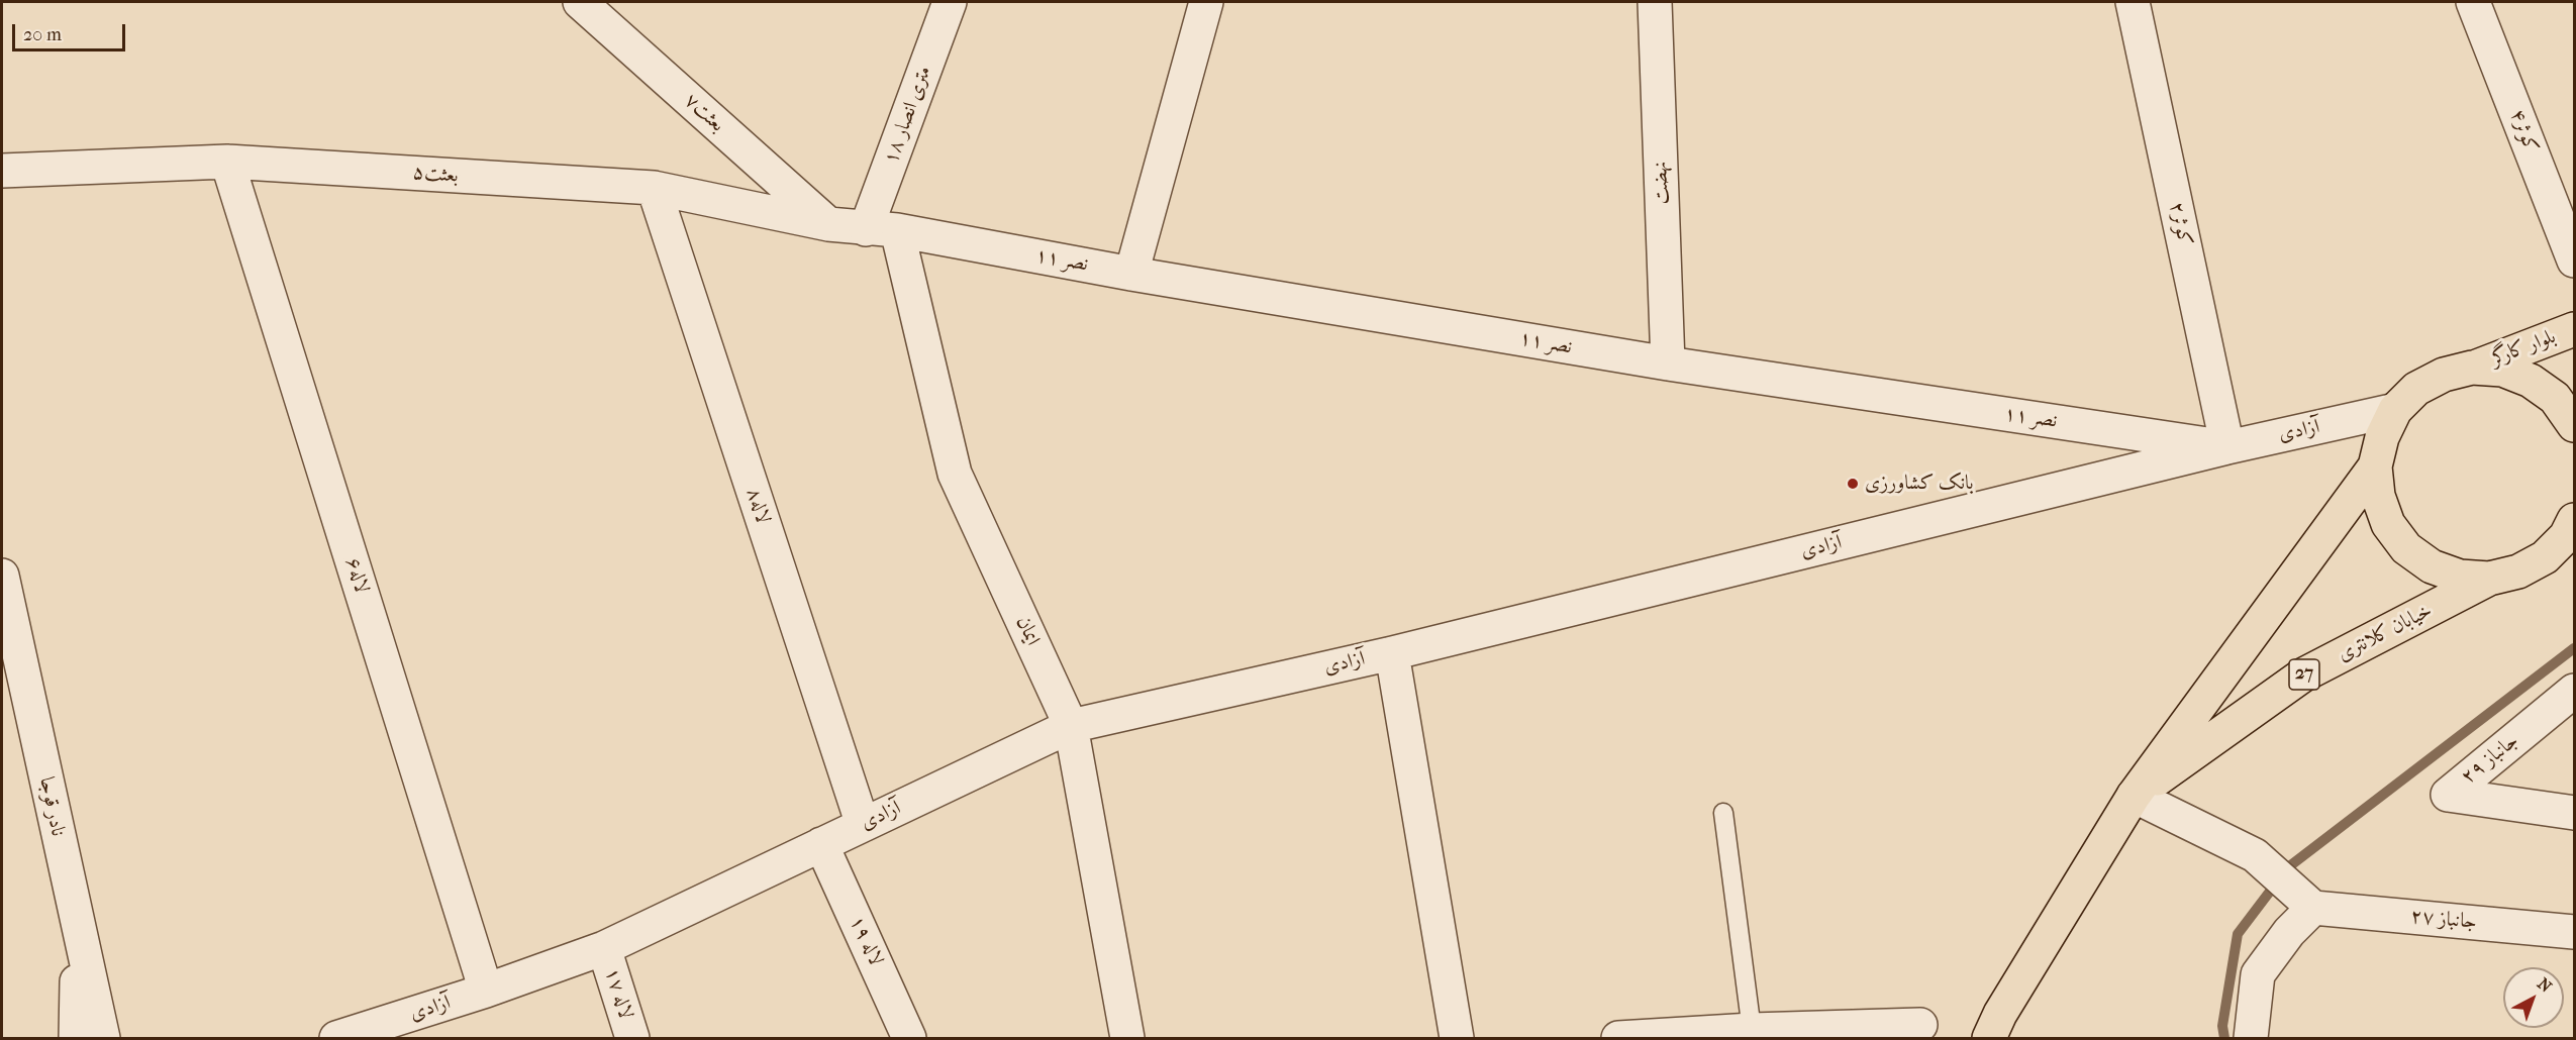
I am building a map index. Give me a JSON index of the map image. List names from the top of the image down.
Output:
{
  "streets": {
    "main road": ["بلوار کارگر", "خیابان کلانتری", "27"],
    "street": [
      "بعثت۷",
      "۱۸ متری انصار",
      "کوثر۴",
      "بعثت۵",
      "نهضت",
      "کوثر۲",
      "نصر ۱۱",
      "آزادی",
      "لاله۸",
      "لاله۶",
      "ایمان",
      "جانباز ۲۹",
      "نادر قوجا",
      "جانباز ۲۷",
      "لاله ۱۹",
      "لاله ۱۷"
    ]
  },
  "crossings": [
    ["بعثت۷", "بعثت۵"],
    ["۱۸ متری انصار", "بعثت۵"],
    ["۱۸ متری انصار", "نصر ۱۱"],
    ["۱۸ متری انصار", "ایمان"],
    ["بعثت۵", "نصر ۱۱"],
    ["بعثت۵", "لاله۸"],
    ["بعثت۵", "لاله۶"],
    ["بعثت۵", "ایمان"],
    ["نهضت", "نصر ۱۱"],
    ["کوثر۲", "نصر ۱۱"],
    ["کوثر۲", "آزادی"],
    ["نصر ۱۱", "آزادی"],
    ["نصر ۱۱", "ایمان"],
    ["بلوار کارگر", "27"],
    ["آزادی", "لاله۸"],
    ["آزادی", "لاله۶"],
    ["آزادی", "ایمان"],
    ["آزادی", "27"],
    ["آزادی", "لاله ۱۹"],
    ["آزادی", "لاله ۱۷"],
    ["خیابان کلانتری", "27"]
  ],
  "places": ["بانک کشاورزی"],
  "scale_bar": "20 m",
  "north": "top right"
}
